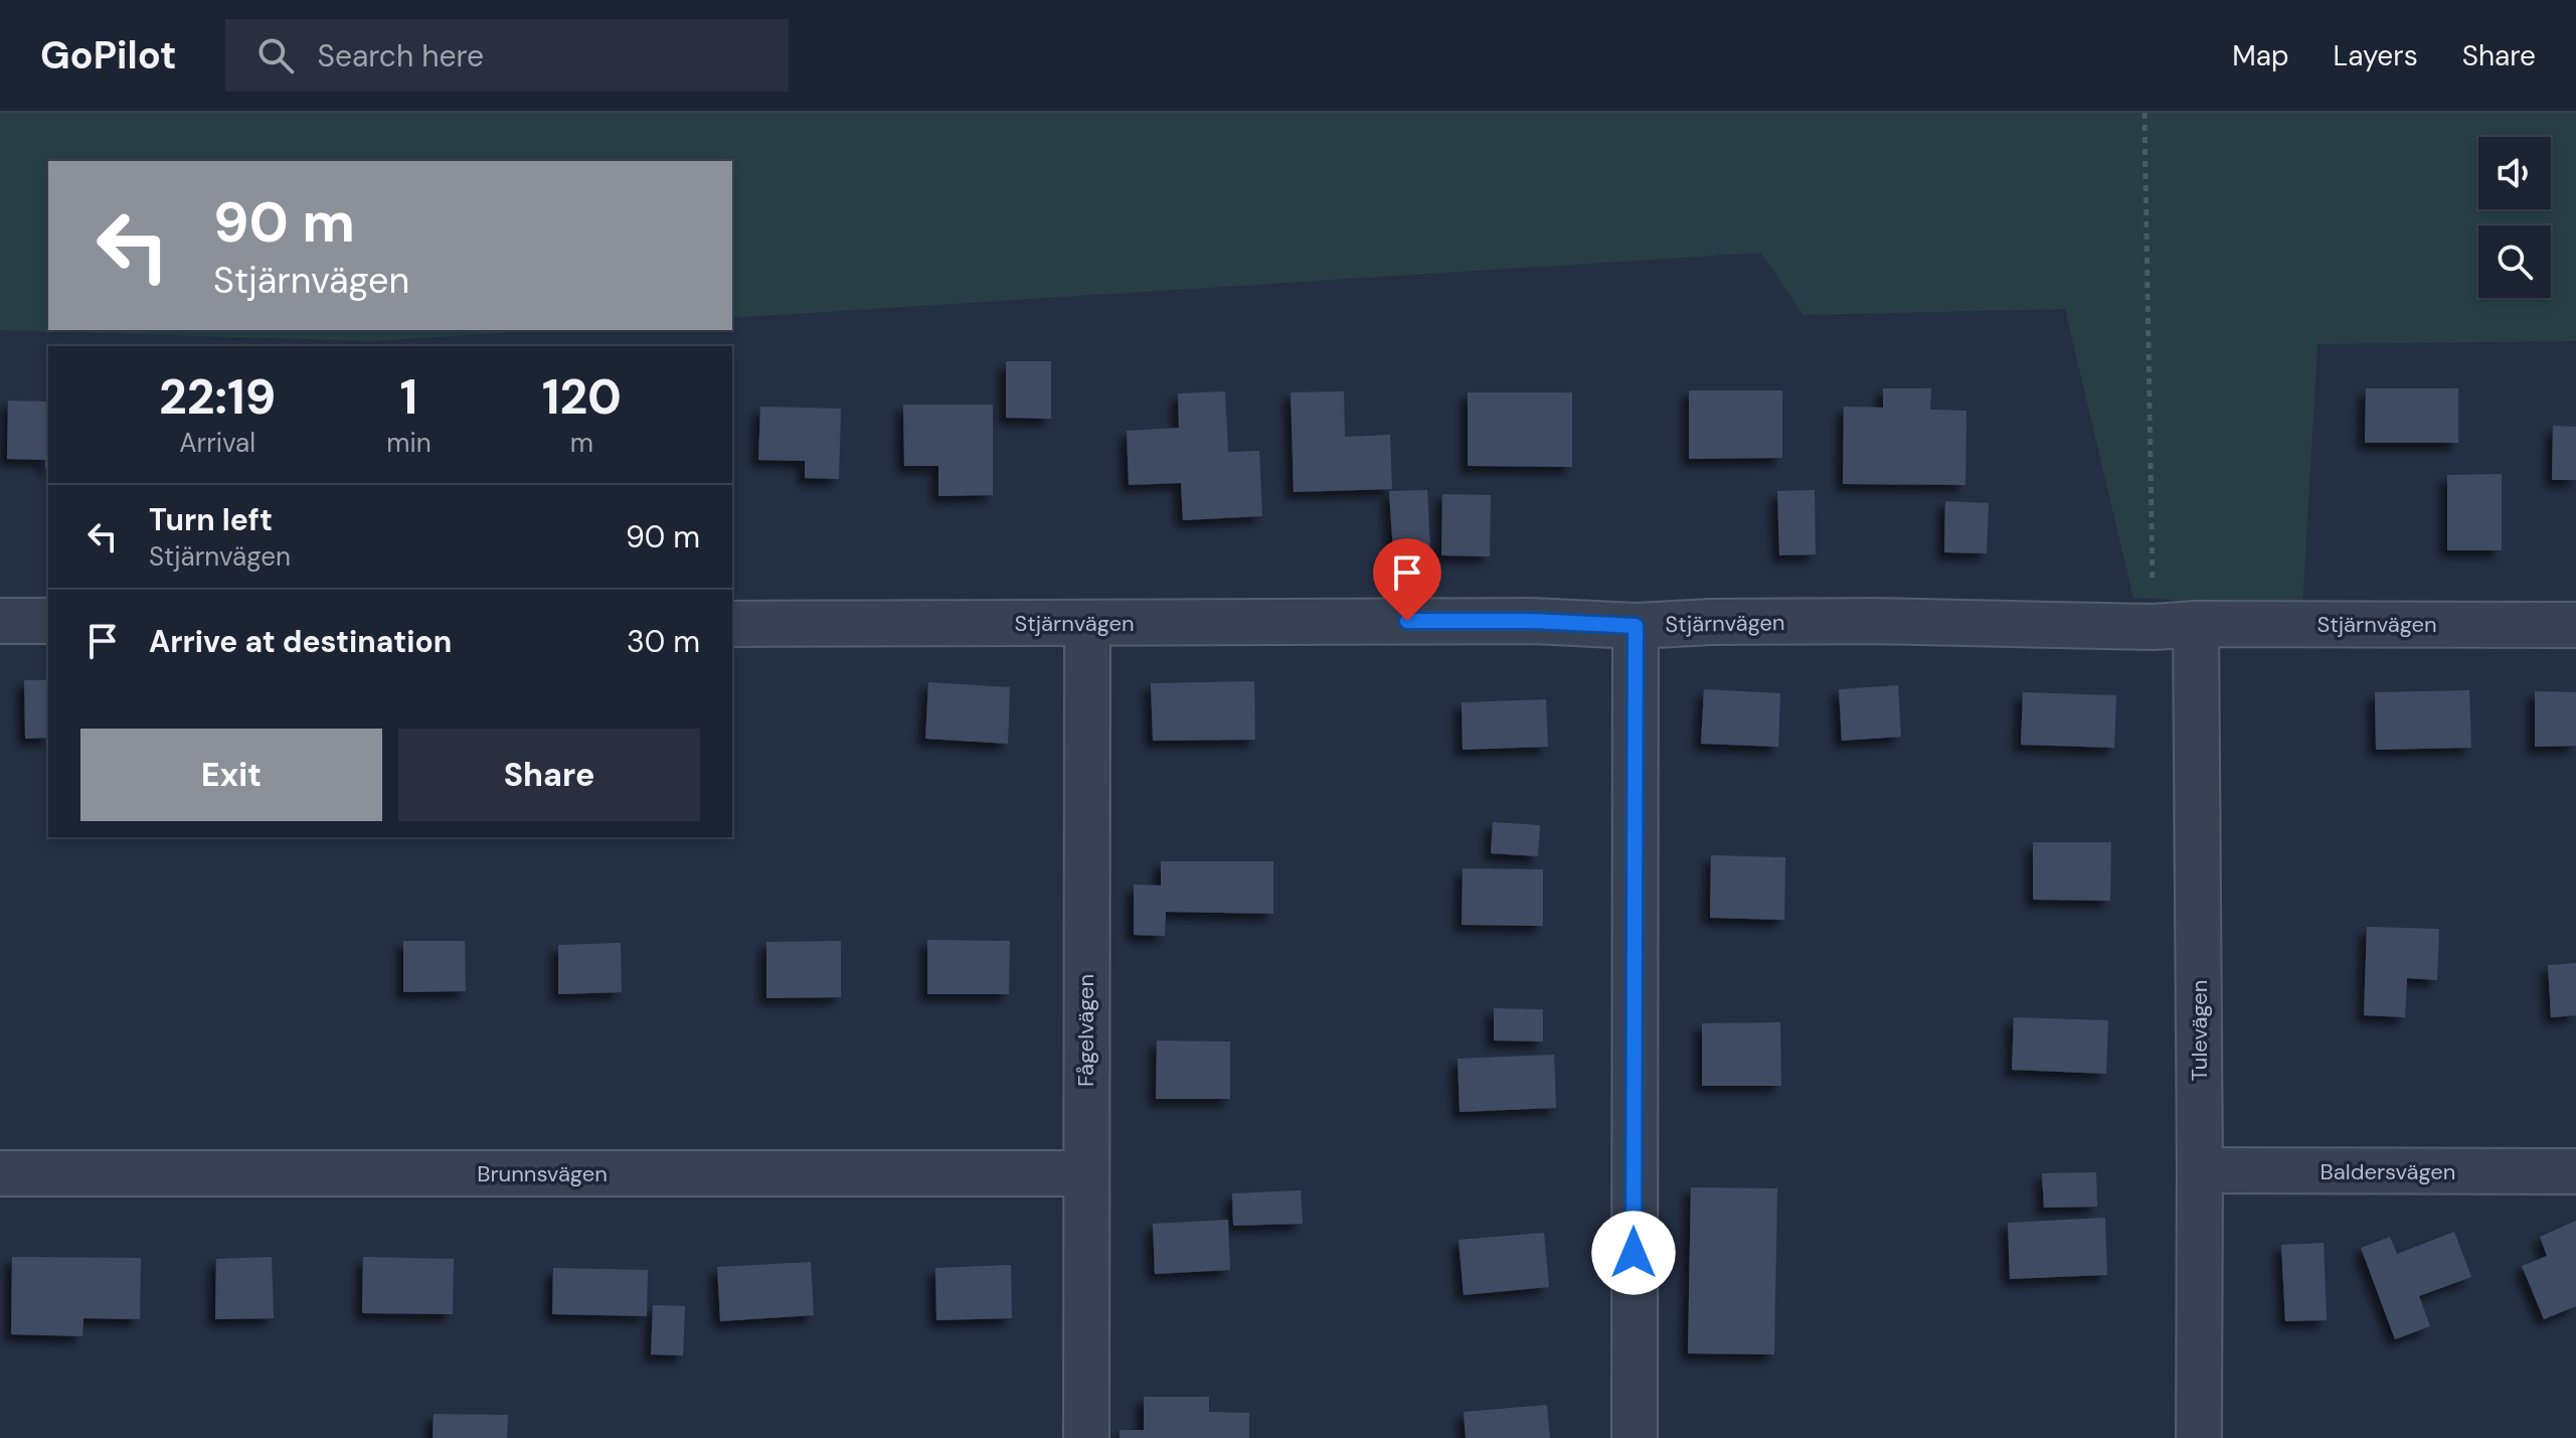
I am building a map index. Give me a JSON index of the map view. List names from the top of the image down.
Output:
{
  "streets": {
    "street": [
      "Stjärnvägen",
      "Fågelvägen",
      "Tulevägen",
      "Baldersvägen",
      "Brunnsvägen"
    ]
  },
  "crossings": [
    ["Stjärnvägen", "Fågelvägen"],
    ["Stjärnvägen", "Tulevägen"],
    ["Fågelvägen", "Brunnsvägen"],
    ["Tulevägen", "Baldersvägen"]
  ],
  "page": {
    "header": "GoPilot",
    "search": "Search here",
    "nav": ["Map", "Layers", "Share"],
    "turn": ["90 m", "Stjärnvägen"],
    "eta": [
      "22:19",
      "Arrival",
      "1",
      "min",
      "120",
      "m"
    ],
    "list": [
      {
        "name": "Turn left",
        "note": "Stjärnvägen",
        "value": "90 m"
      },
      {
        "name": "Arrive at destination",
        "value": "30 m"
      }
    ],
    "buttons": ["Exit", "Share"]
  }
}
